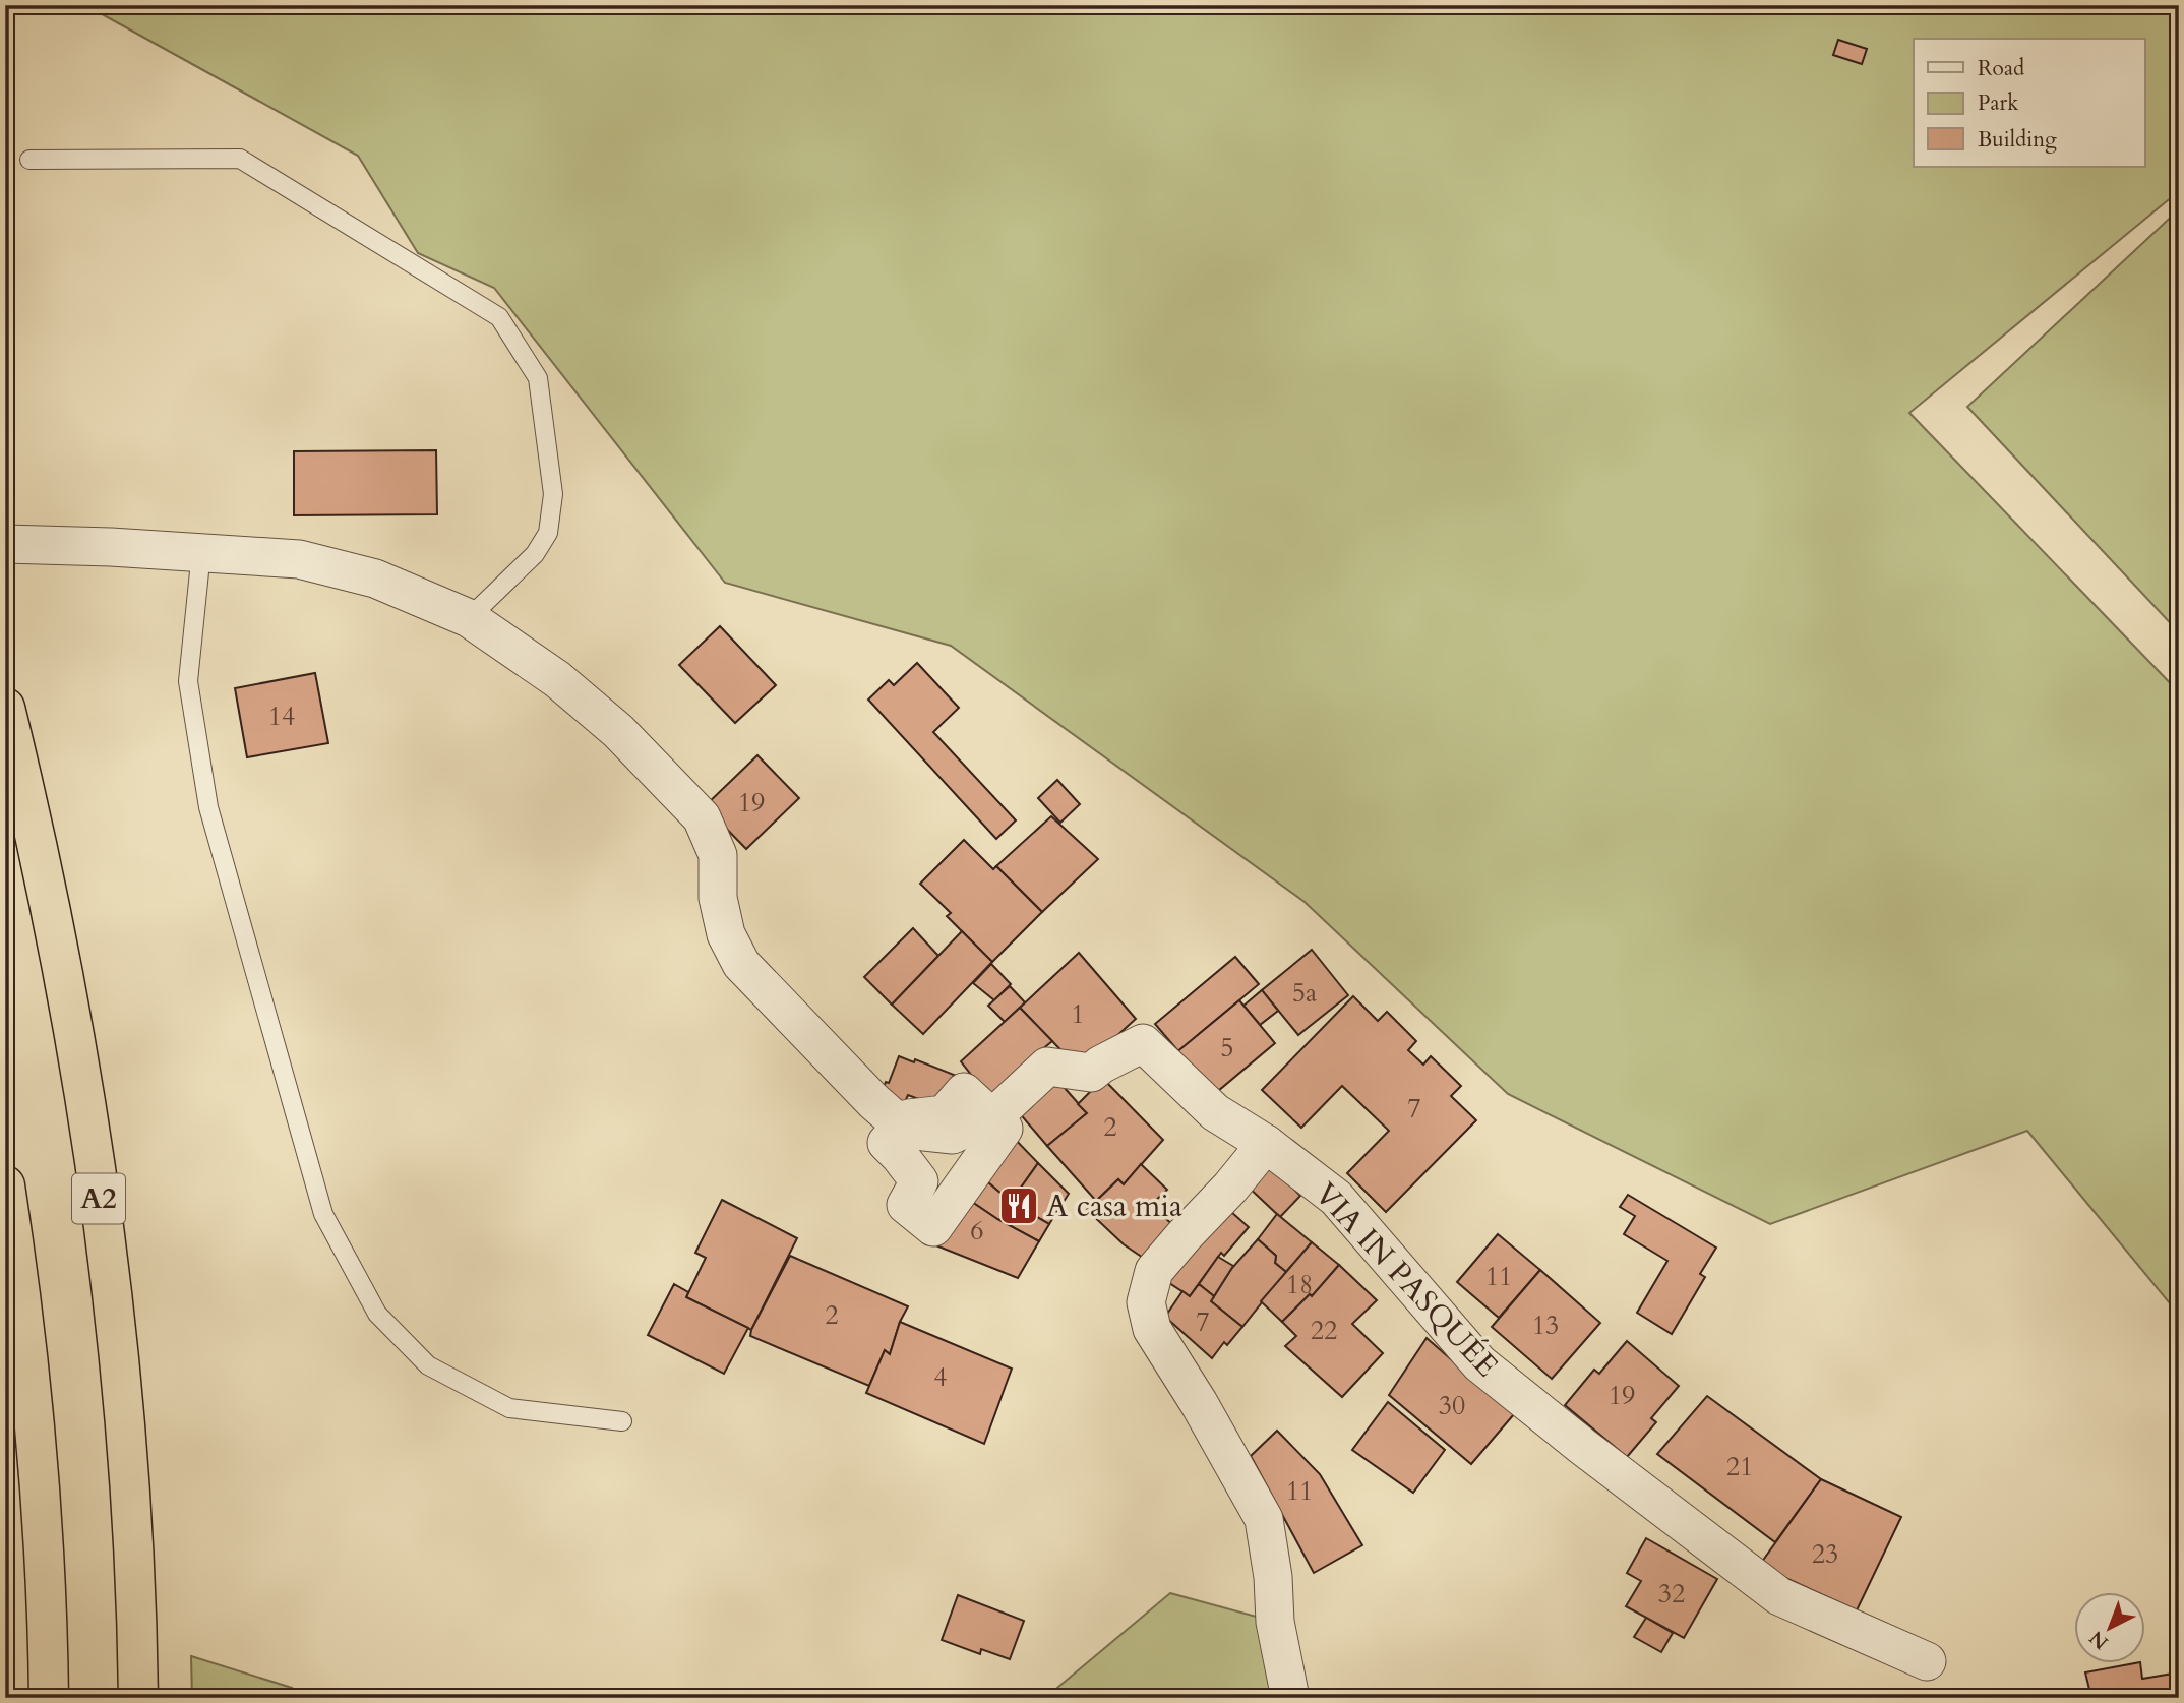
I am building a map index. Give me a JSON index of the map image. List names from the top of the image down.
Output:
{
  "streets": {
    "highway": ["A2"],
    "street": ["VIA IN PASQUÉE"]
  },
  "places": {
    "restaurant": ["A casa mia"]
  },
  "house_numbers": [
    "14",
    "19",
    "5a",
    "1",
    "5",
    "7",
    "2",
    "6",
    "11",
    "18",
    "2",
    "7",
    "13",
    "22",
    "4",
    "19",
    "30",
    "21",
    "11",
    "23",
    "32"
  ],
  "legend": ["Road", "Park", "Building"],
  "north": "bottom left"
}
